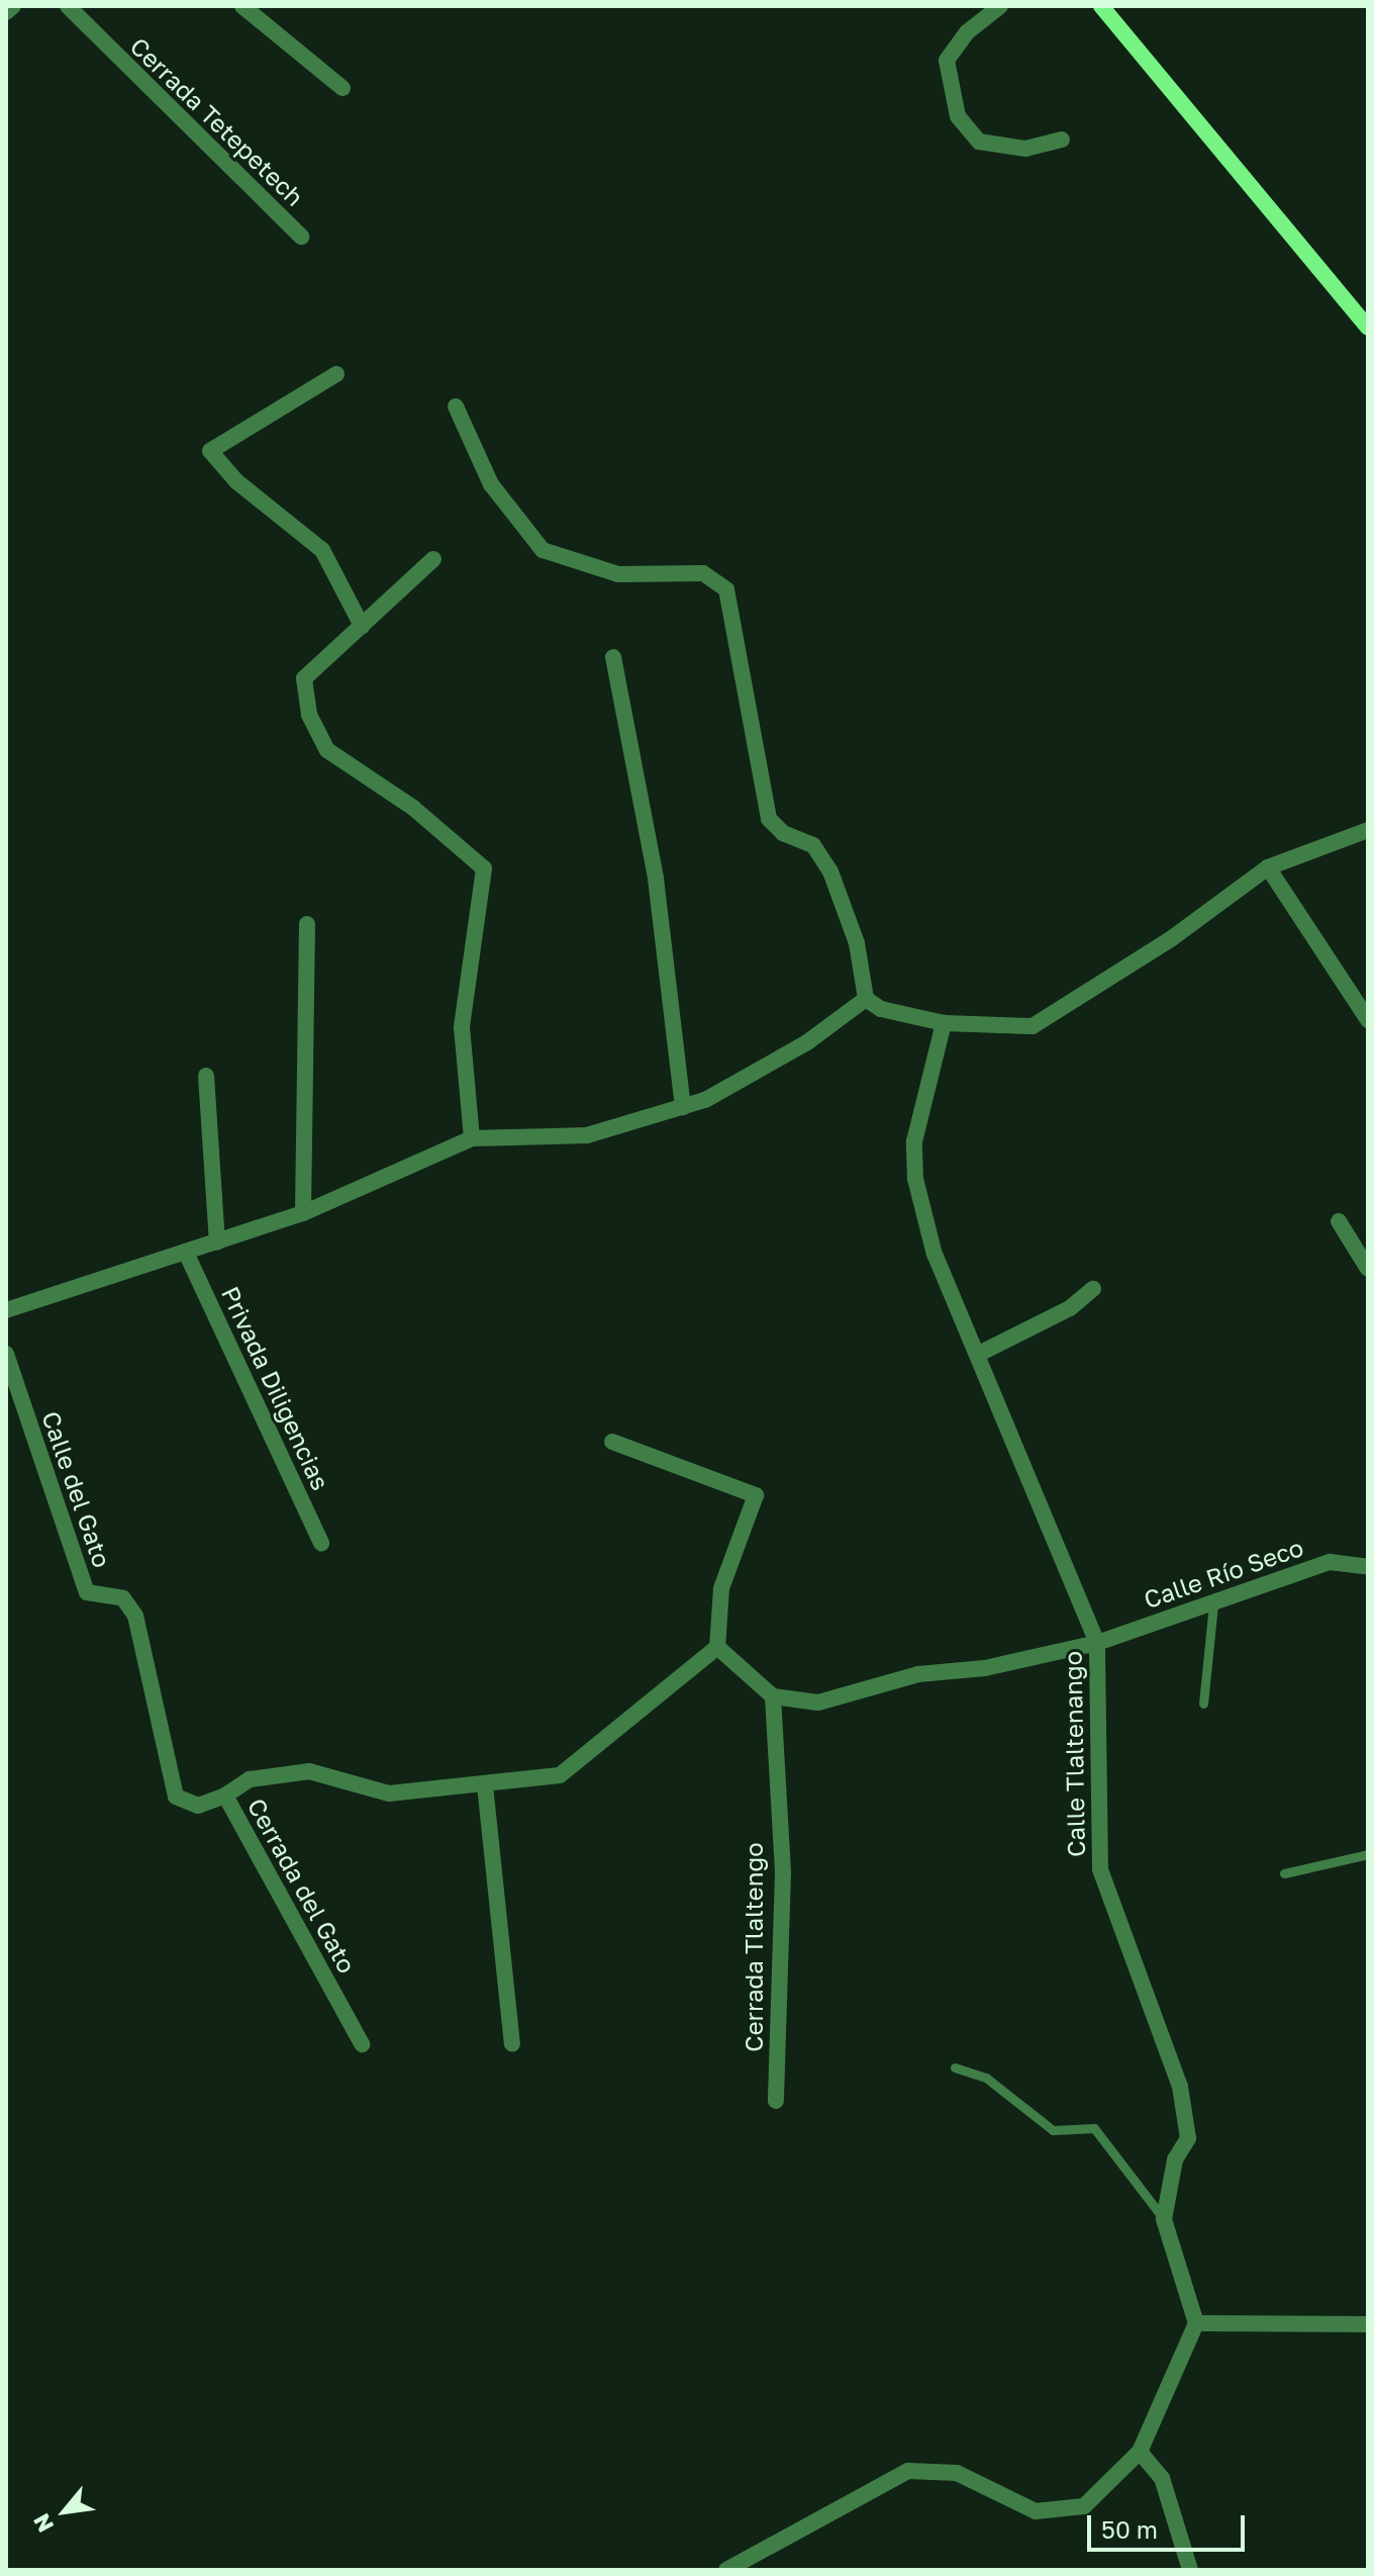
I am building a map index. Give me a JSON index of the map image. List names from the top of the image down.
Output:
{
  "streets": {
    "street": [
      "Cerrada Tetepetech",
      "Privada Diligencias",
      "Calle del Gato",
      "Calle Río Seco",
      "Calle Tlaltenango",
      "Cerrada del Gato",
      "Cerrada Tlaltengo"
    ]
  },
  "crossings": [
    ["Calle del Gato", "Cerrada del Gato"],
    ["Calle Río Seco", "Calle Tlaltenango"],
    ["Calle Río Seco", "Cerrada Tlaltengo"]
  ],
  "scale_bar": "50 m",
  "north": "bottom left"
}
